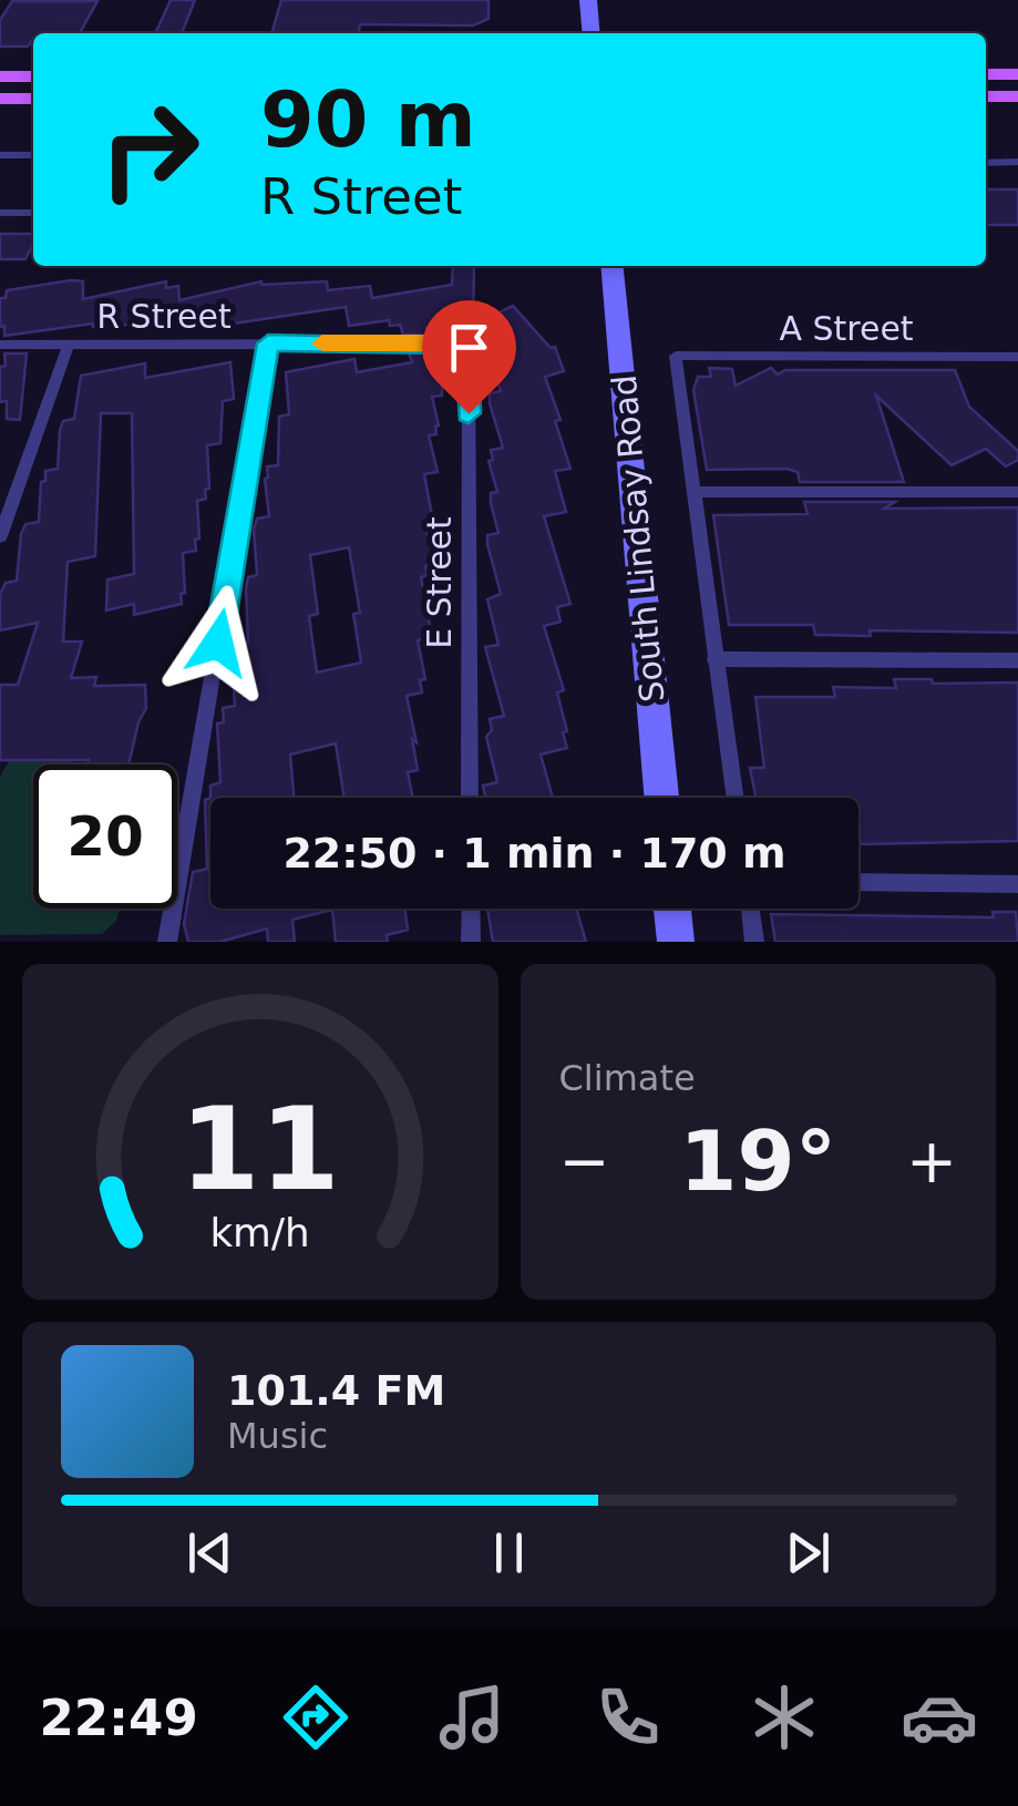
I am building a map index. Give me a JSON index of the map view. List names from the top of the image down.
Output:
{
  "streets": {
    "main road": ["South Lindsay Road"],
    "lane": ["R Street", "A Street", "E Street"]
  },
  "crossings": [
    ["R Street", "E Street"]
  ],
  "page": {
    "turn": ["90 m", "R Street"],
    "limit": "20",
    "trip": "22:50 · 1 min · 170 m",
    "tile": "Climate",
    "heat": ["−", "19°", "+"],
    "song": ["101.4 FM", "Music"],
    "tabs": "22:49",
    "gauge": ["11", "km/h"]
  }
}
